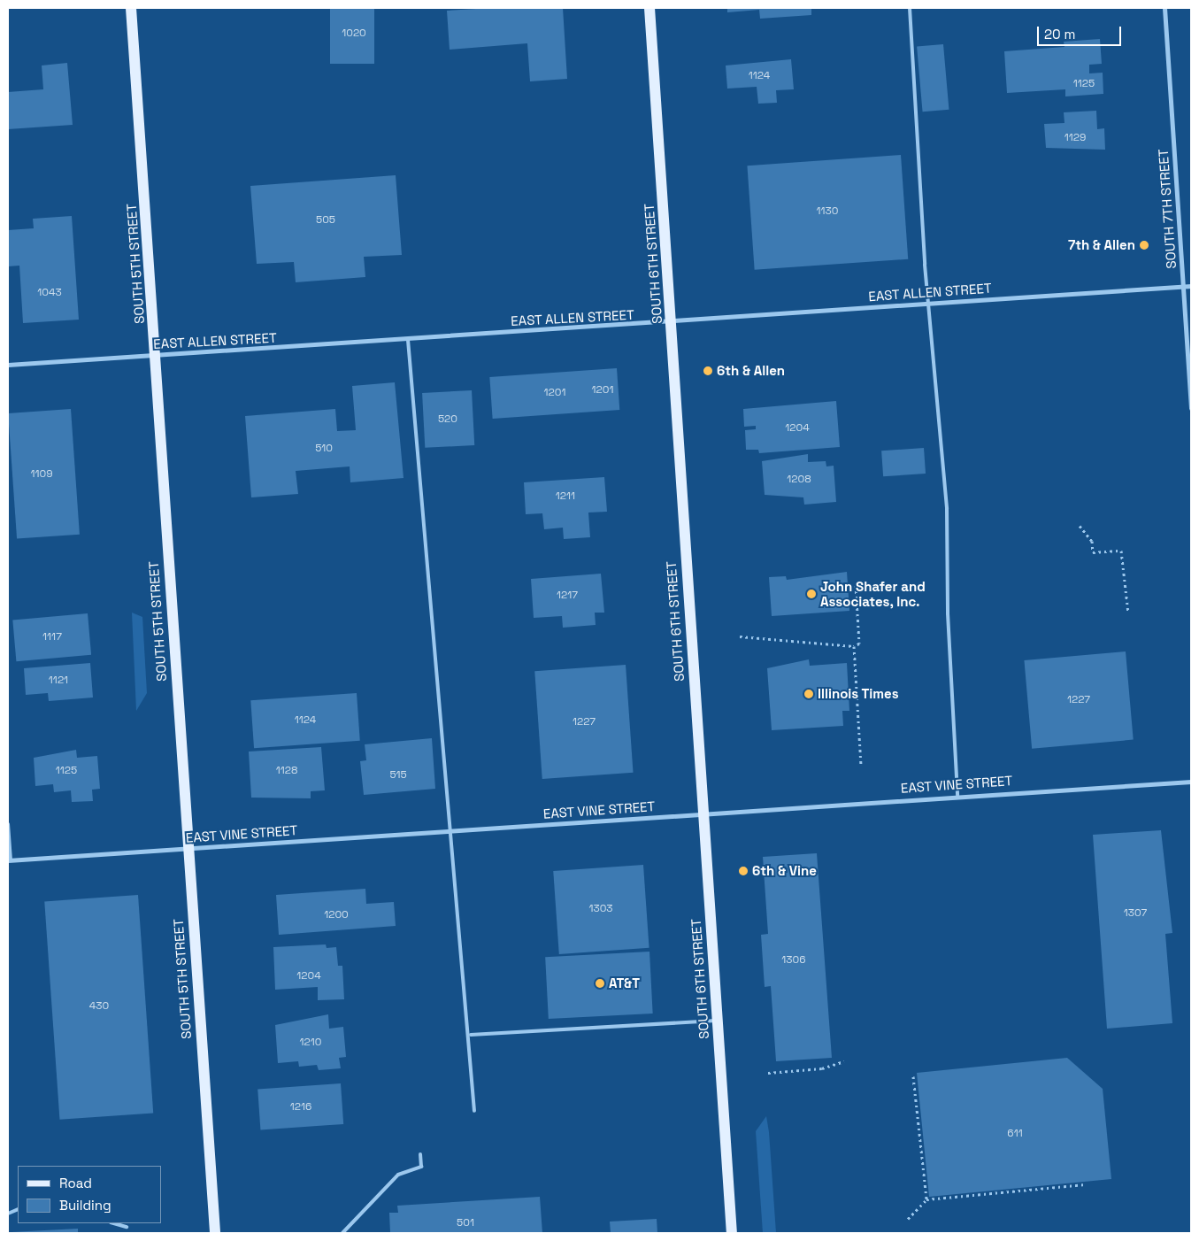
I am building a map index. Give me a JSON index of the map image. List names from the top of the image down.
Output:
{
  "streets": {
    "main road": ["SOUTH 5TH STREET", "SOUTH 6TH STREET"],
    "street": ["SOUTH 7TH STREET", "EAST ALLEN STREET", "EAST VINE STREET"]
  },
  "crossings": [
    ["SOUTH 7TH STREET", "EAST ALLEN STREET"],
    ["SOUTH 5TH STREET", "EAST ALLEN STREET"],
    ["SOUTH 5TH STREET", "EAST VINE STREET"],
    ["SOUTH 6TH STREET", "EAST ALLEN STREET"],
    ["SOUTH 6TH STREET", "EAST VINE STREET"]
  ],
  "places": [
    "7th & Allen",
    "6th & Allen",
    "John Shafer and Associates, Inc.",
    "Illinois Times",
    "6th & Vine",
    "AT&T"
  ],
  "house_numbers": [
    "1020",
    "1124",
    "1125",
    "1129",
    "1130",
    "505",
    "1043",
    "1201",
    "1201",
    "520",
    "1204",
    "510",
    "1109",
    "1208",
    "1211",
    "1217",
    "1117",
    "1121",
    "1227",
    "1124",
    "1227",
    "1125",
    "1128",
    "515",
    "1303",
    "1307",
    "1200",
    "1306",
    "1204",
    "430",
    "1210",
    "1216",
    "611",
    "501"
  ],
  "legend": ["Road", "Building"],
  "scale_bar": "20 m"
}
